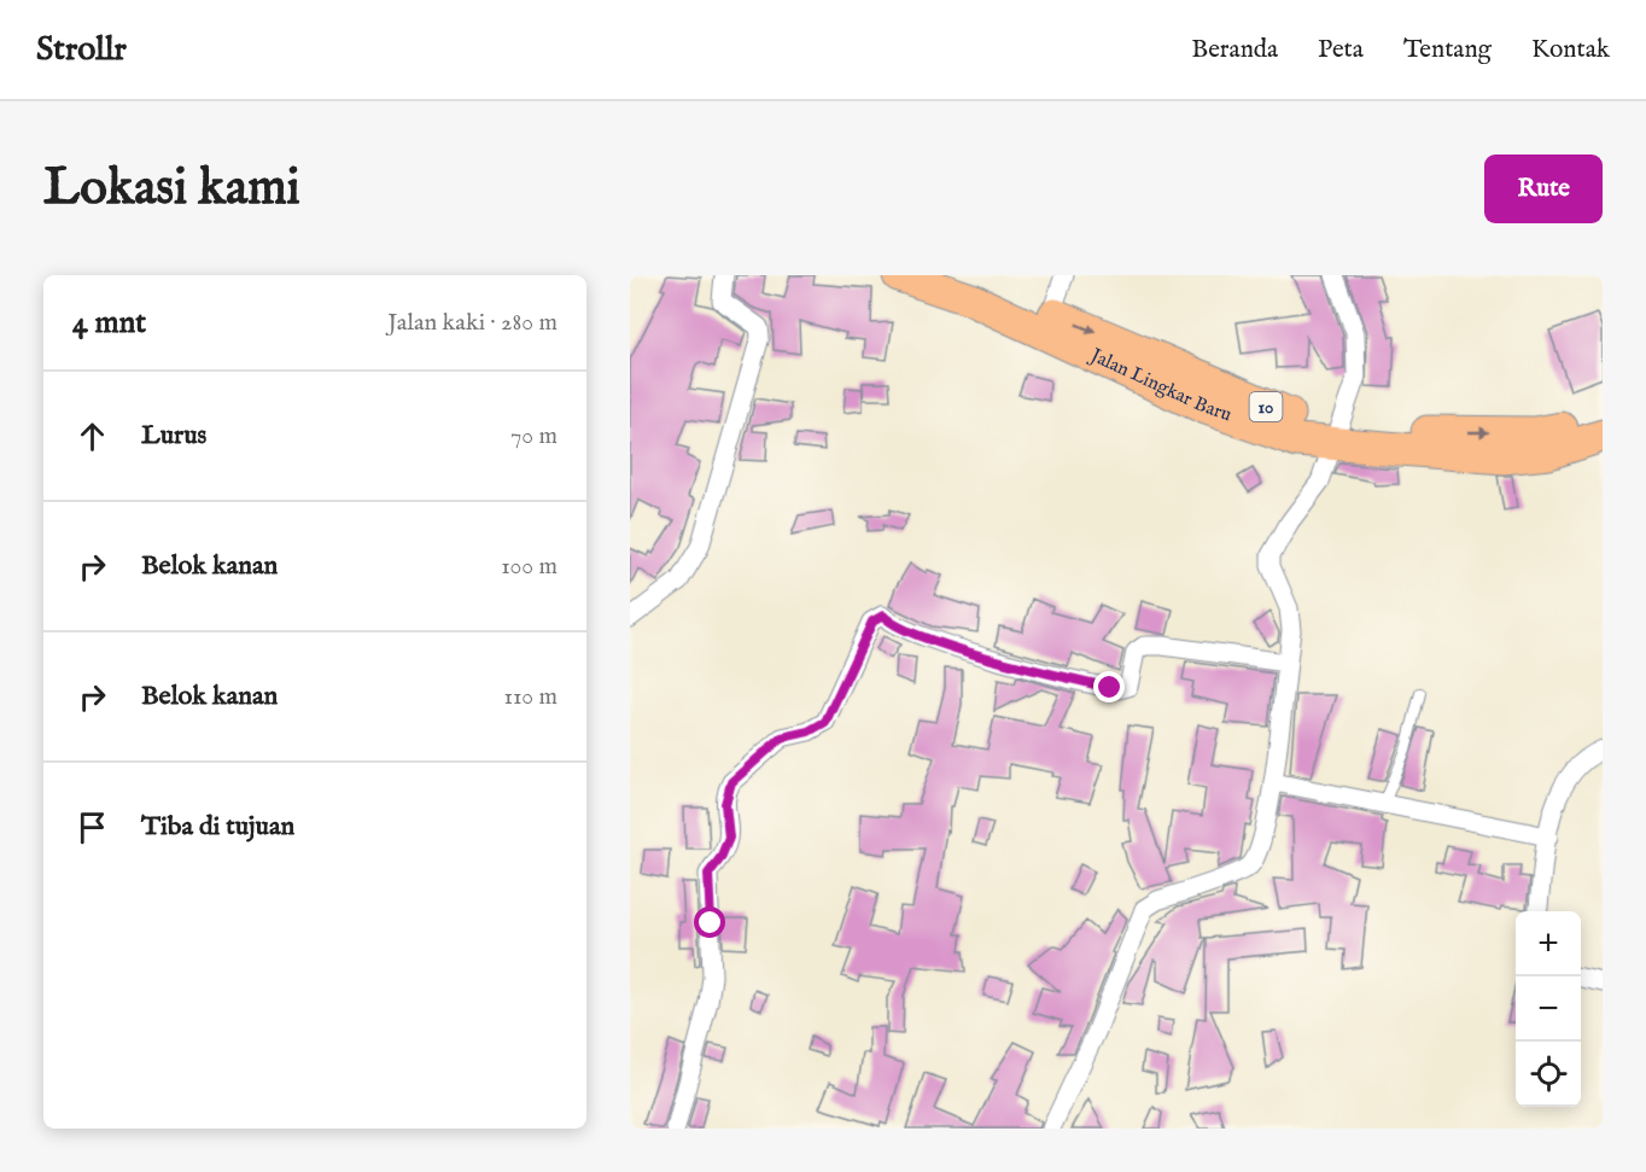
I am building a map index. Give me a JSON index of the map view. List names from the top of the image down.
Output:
{
  "streets": {
    "highway": ["Jalan Lingkar Baru", "10"]
  },
  "page": {
    "header": "Strollr",
    "nav": [
      "Beranda",
      "Peta",
      "Tentang",
      "Kontak"
    ],
    "buttons": "Rute",
    "title": "Lokasi kami",
    "heading": ["4 mnt", "Jalan kaki · 280 m"],
    "list": [
      ["Lurus", "70 m"],
      ["Belok kanan", "100 m"],
      ["Belok kanan", "110 m"],
      "Tiba di tujuan"
    ],
    "map_buttons": ["+", "−"]
  }
}
